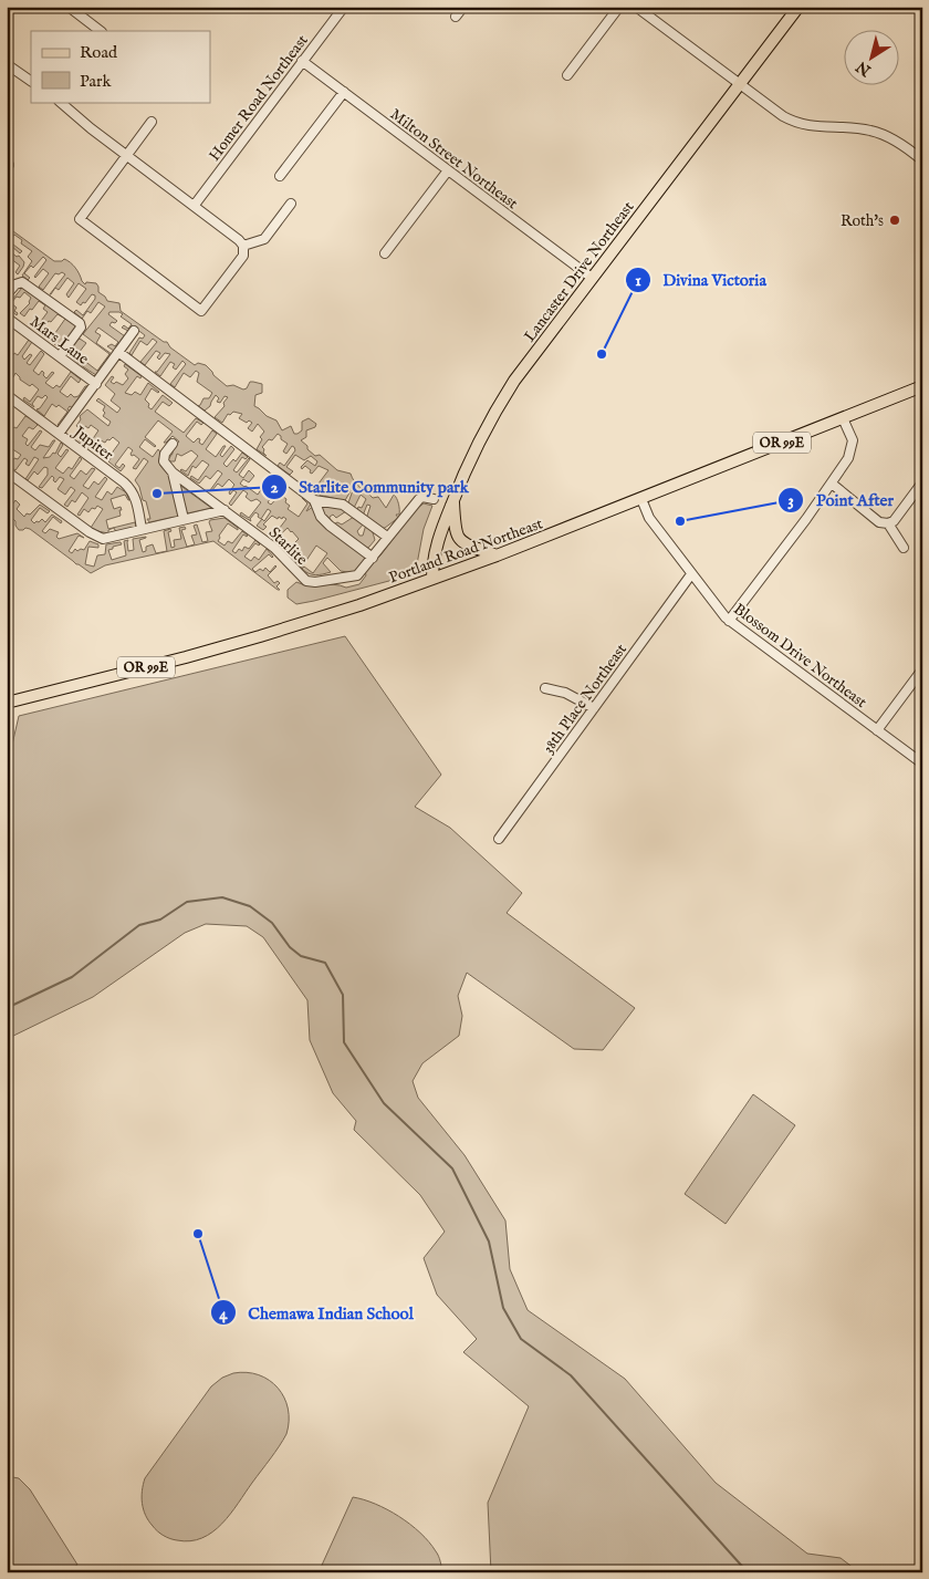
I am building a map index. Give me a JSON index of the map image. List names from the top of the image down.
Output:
{
  "streets": {
    "main road": ["Lancaster Drive Northeast", "OR 99E", "Portland Road Northeast"],
    "street": [
      "Homer Road Northeast",
      "Milton Street Northeast",
      "Mars Lane",
      "Jupiter",
      "Starlite",
      "Blossom Drive Northeast",
      "38th Place Northeast"
    ]
  },
  "crossings": [
    ["Homer Road Northeast", "Milton Street Northeast"],
    ["Milton Street Northeast", "Lancaster Drive Northeast"],
    ["Lancaster Drive Northeast", "Portland Road Northeast"],
    ["Portland Road Northeast", "Blossom Drive Northeast"],
    ["Blossom Drive Northeast", "38th Place Northeast"]
  ],
  "places": [
    "Roth's",
    "Divina Victoria",
    "Starlite Community park",
    "Point After",
    "Chemawa Indian School"
  ],
  "legend": ["Road", "Park"],
  "north": "bottom left"
}
